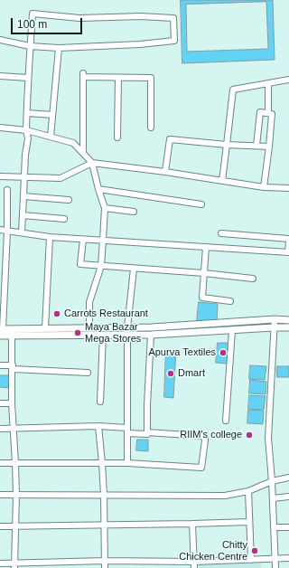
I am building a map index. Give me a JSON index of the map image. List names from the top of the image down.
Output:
{
  "places": [
    "Carrots Restaurant",
    "Maya Bazar Mega Stores",
    "Apurva Textiles",
    "Dmart",
    "RIIM's college",
    "Chitty Chicken Centre"
  ],
  "scale_bar": "100 m"
}
